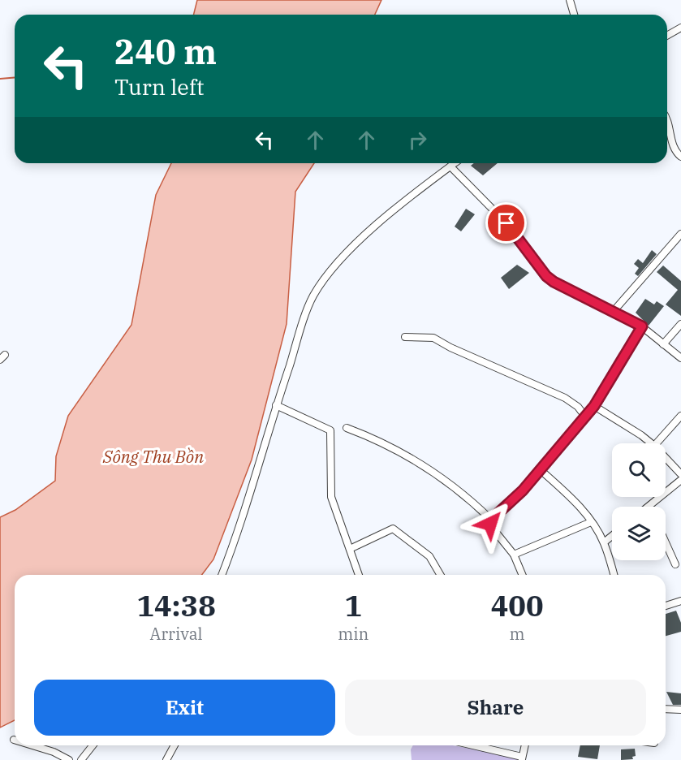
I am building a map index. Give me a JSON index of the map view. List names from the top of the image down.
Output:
{
  "water": ["Sông Thu Bồn"],
  "page": {
    "turn": ["240 m", "Turn left"],
    "eta": [
      "14:38",
      "Arrival",
      "1",
      "min",
      "400",
      "m"
    ],
    "buttons": ["Exit", "Share"]
  }
}
